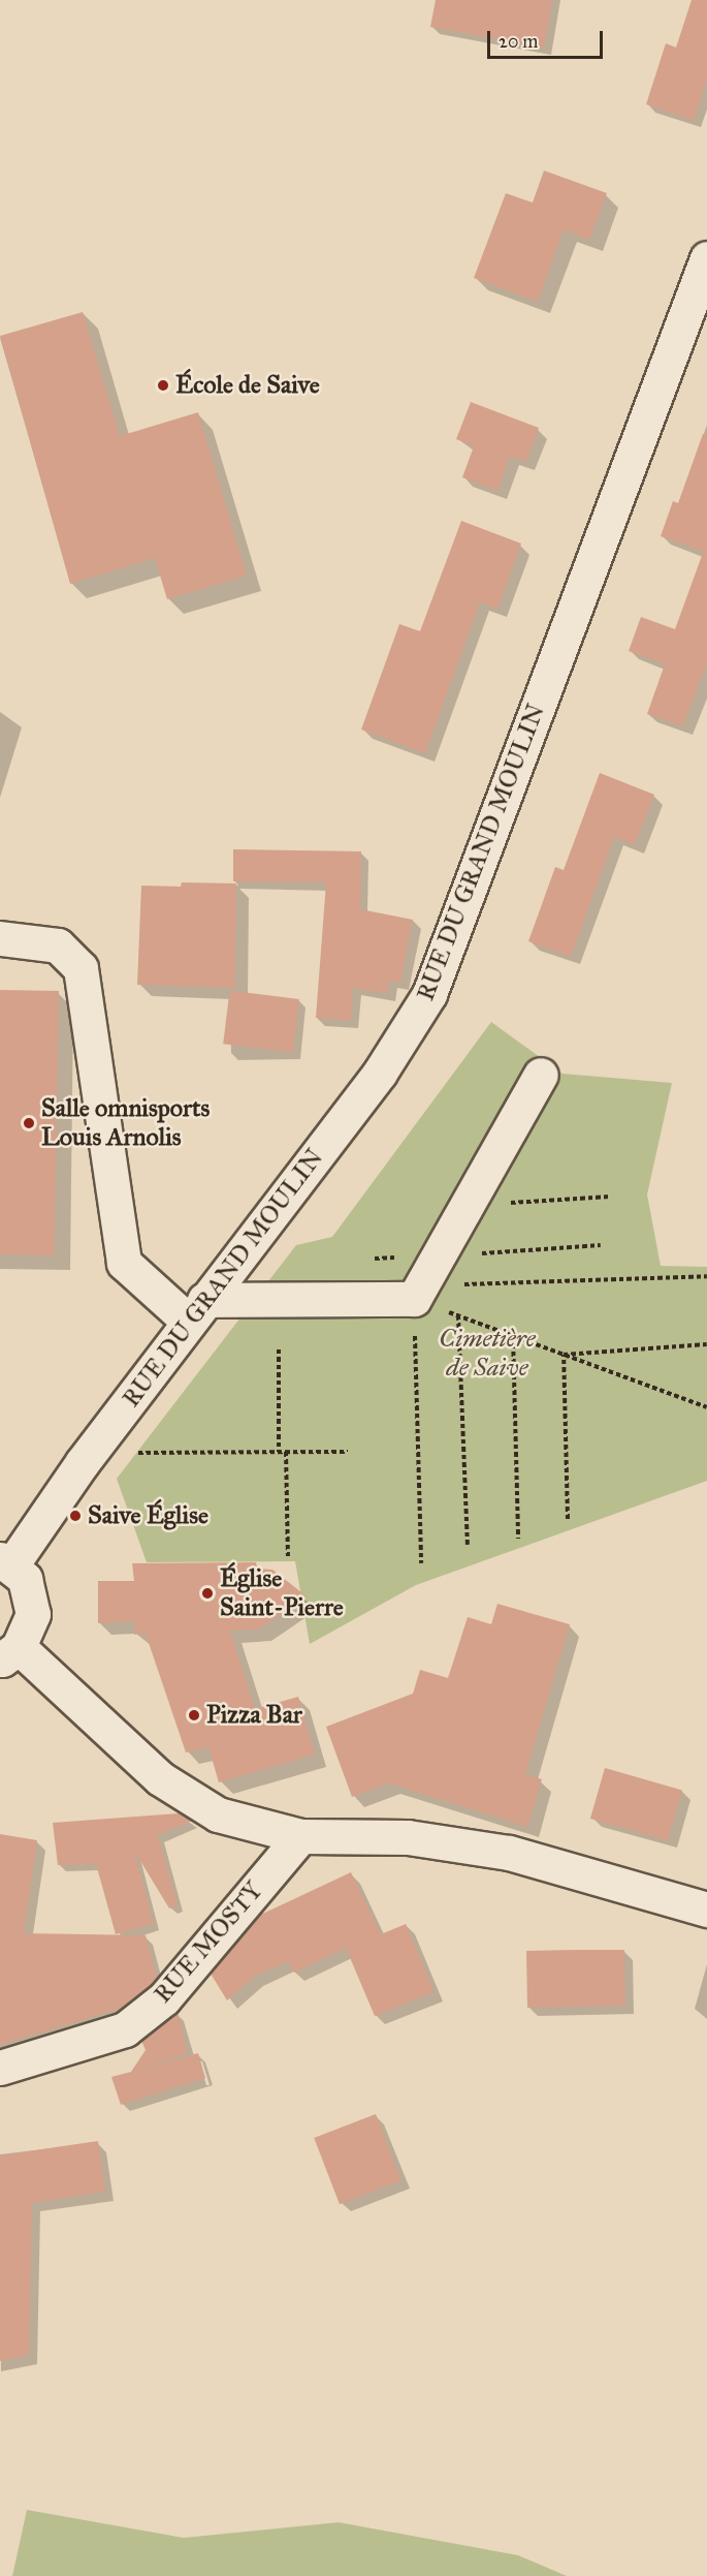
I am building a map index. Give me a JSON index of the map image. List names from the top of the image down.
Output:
{
  "streets": {
    "street": ["RUE DU GRAND MOULIN", "RUE MOSTY"]
  },
  "parks": ["Cimetière de Saive"],
  "places": [
    "École de Saive",
    "Salle omnisports Louis Arnolis",
    "Saive Église",
    "Église Saint-Pierre",
    "Pizza Bar"
  ],
  "scale_bar": "20 m"
}
